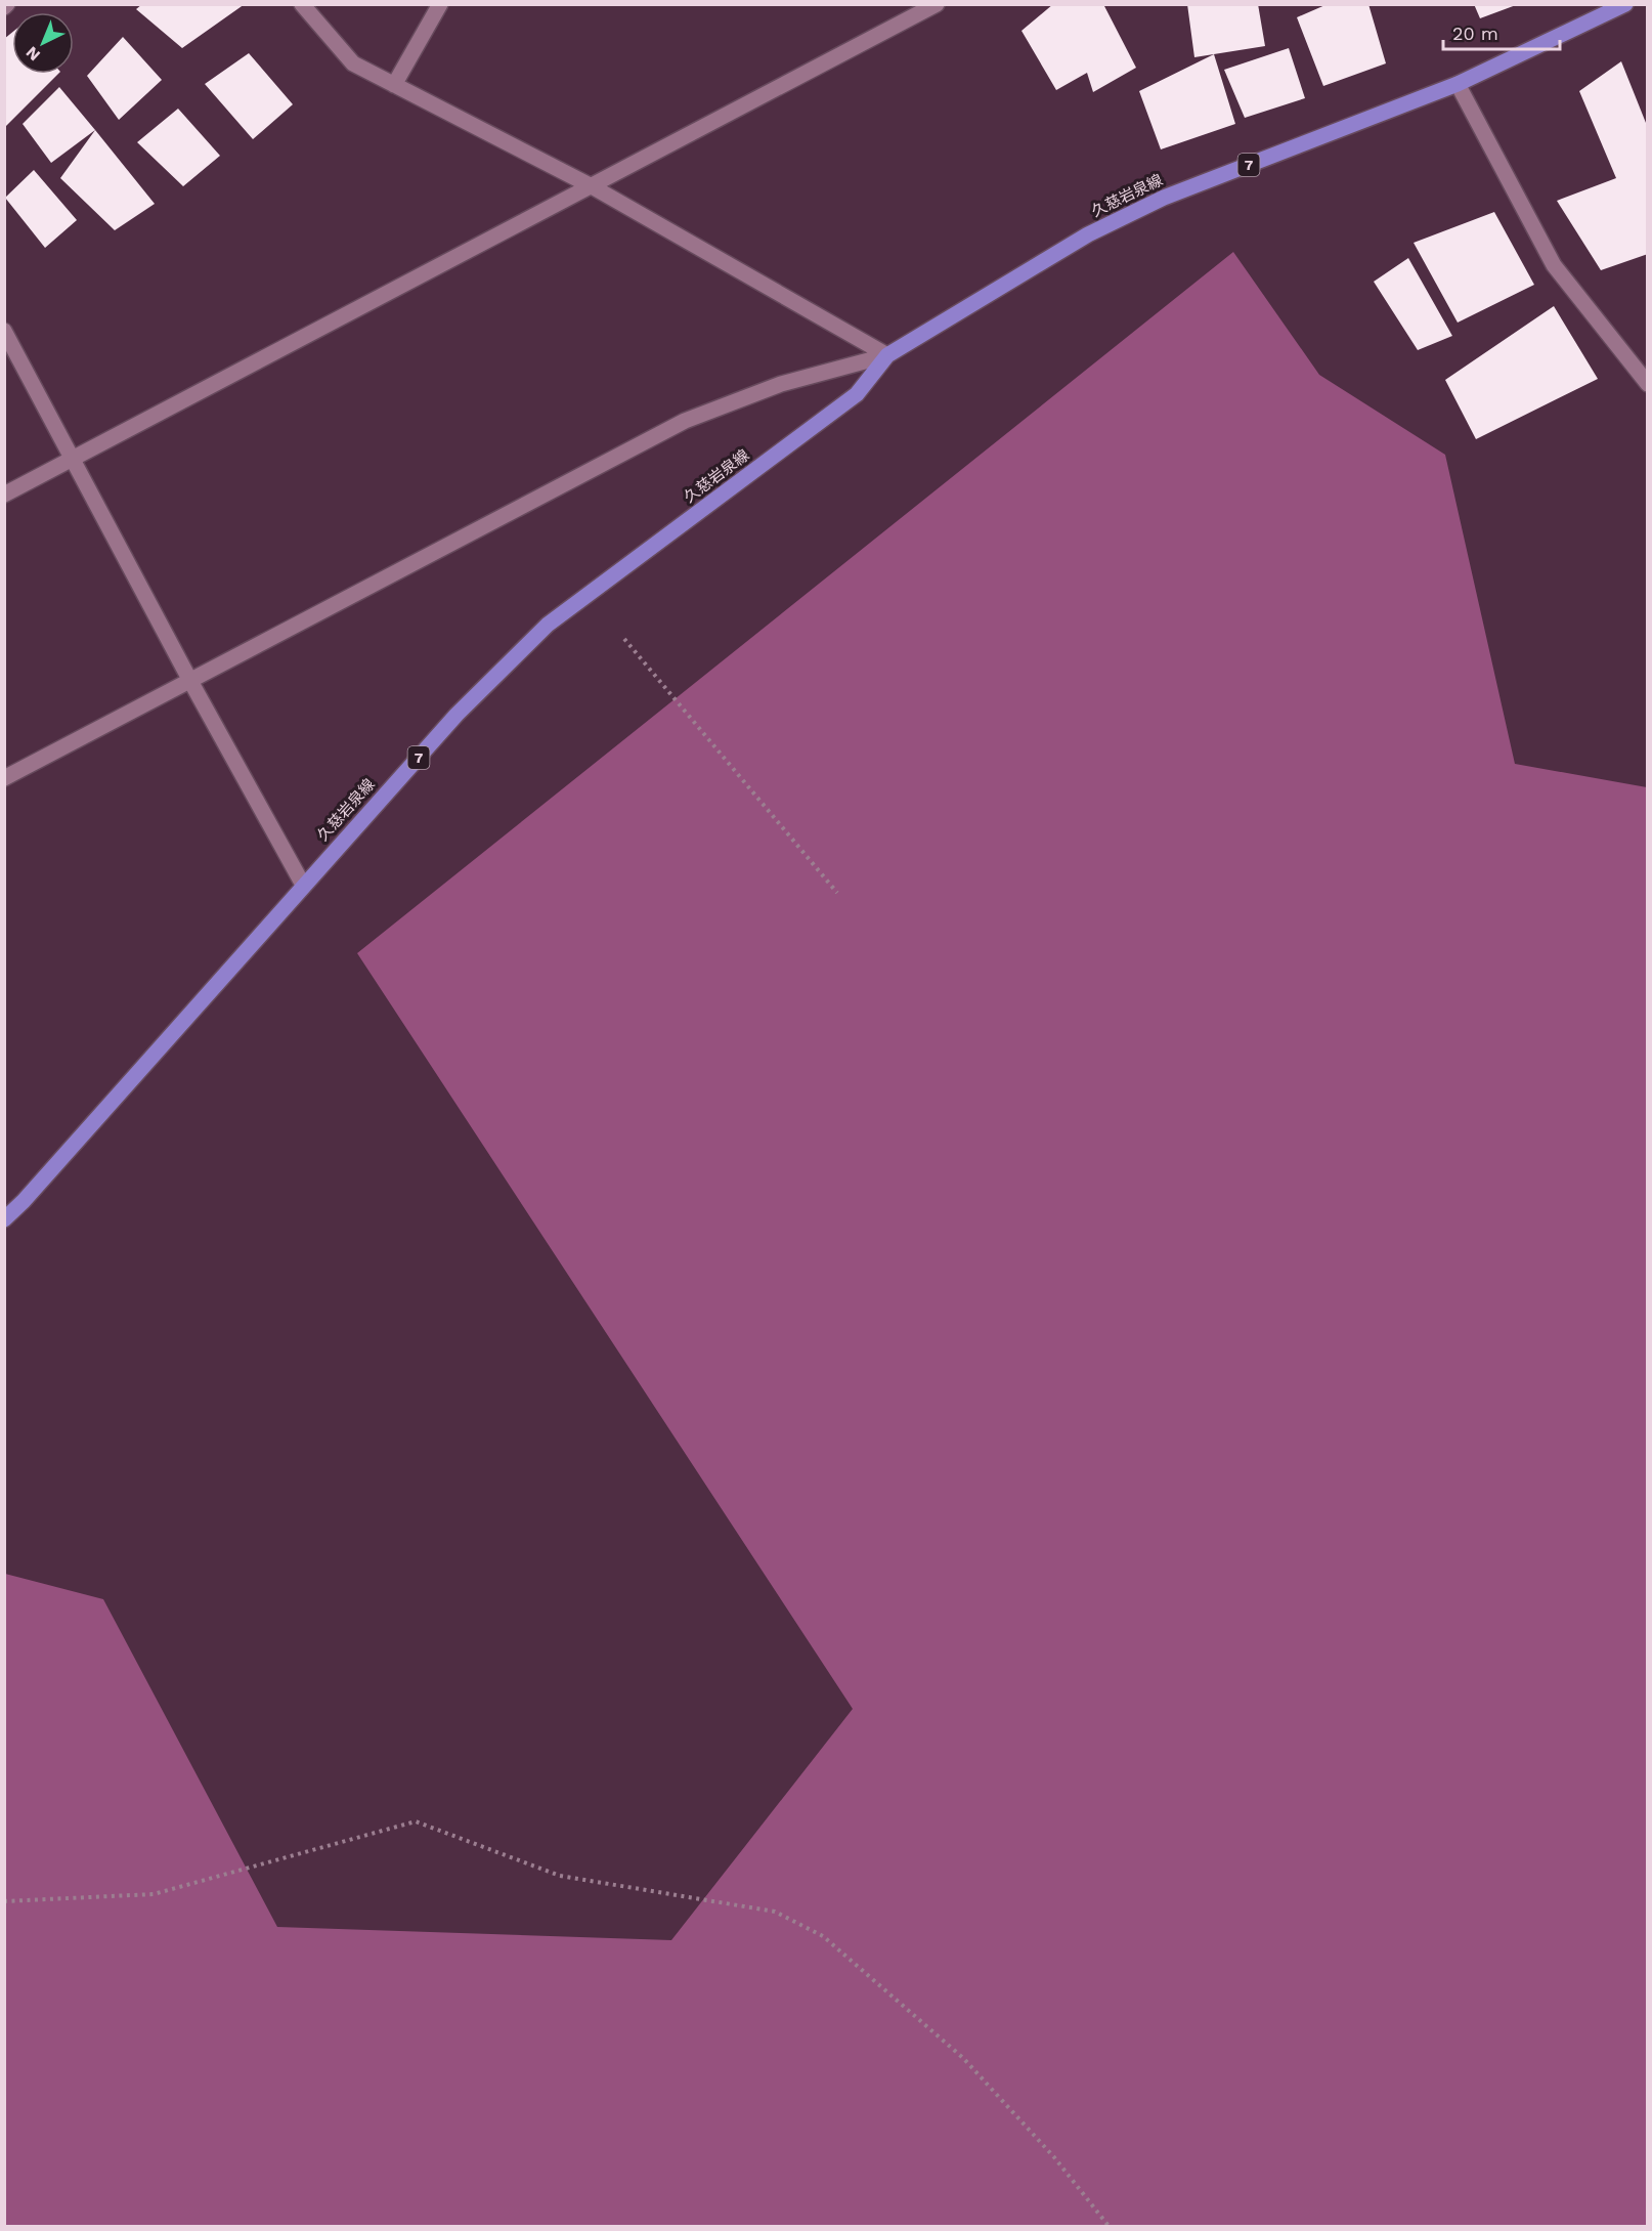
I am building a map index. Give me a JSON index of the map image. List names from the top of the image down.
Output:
{
  "streets": {
    "main road": ["7", "久慈岩泉線"]
  },
  "scale_bar": "20 m",
  "north": "bottom left"
}
